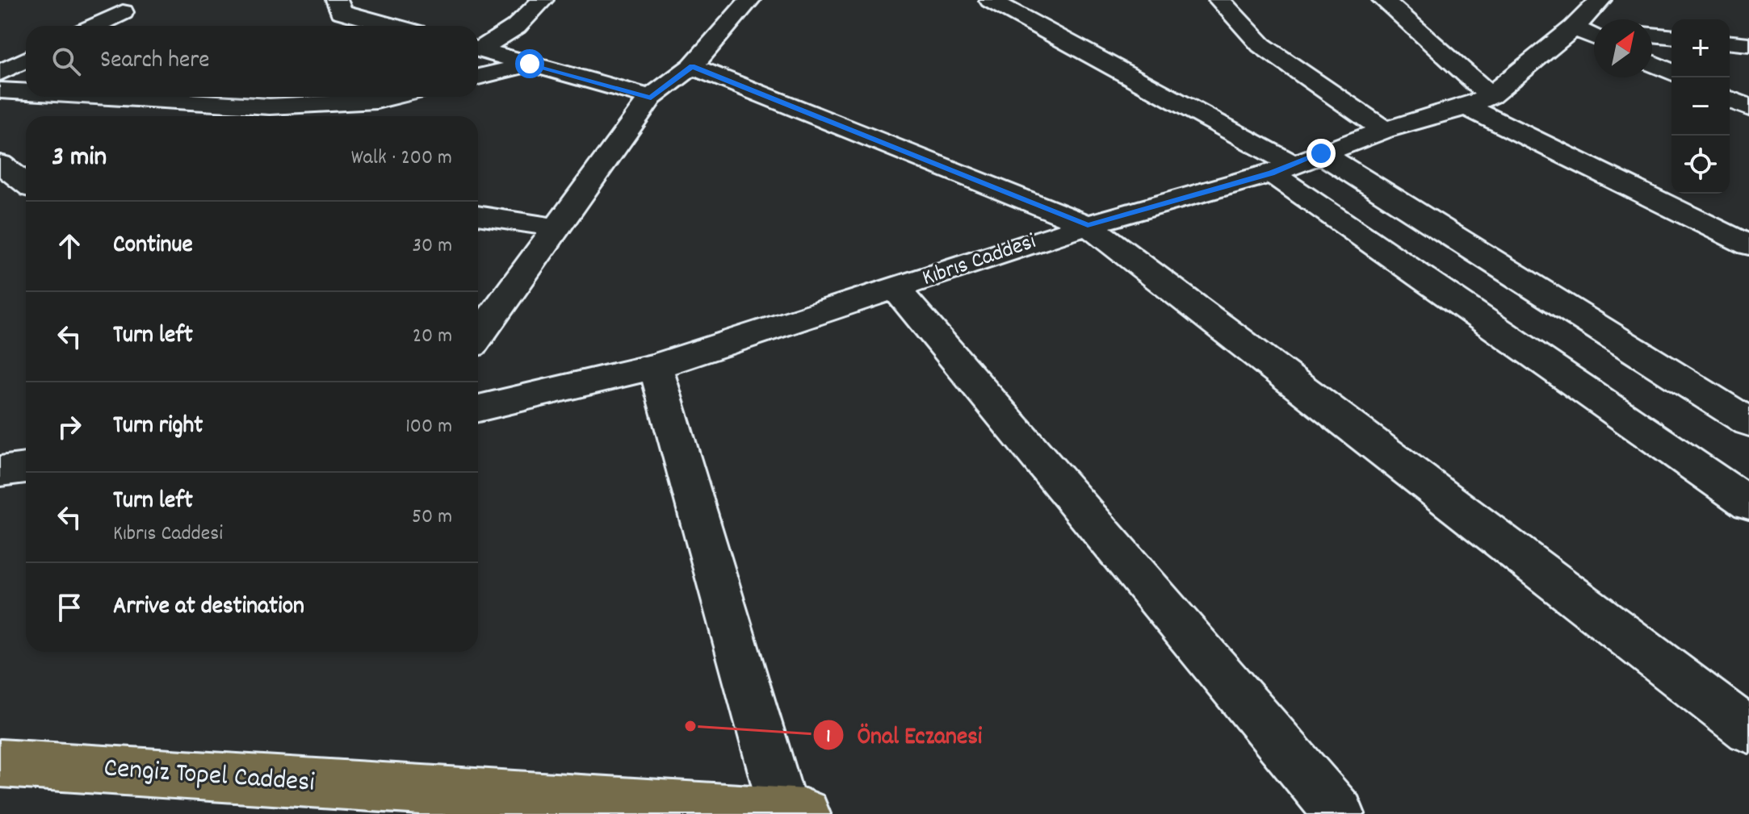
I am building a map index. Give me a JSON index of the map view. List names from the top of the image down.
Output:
{
  "streets": {
    "main road": ["Cengiz Topel Caddesi"],
    "street": ["Kıbrıs Caddesi"]
  },
  "places": ["Önal Eczanesi"],
  "north": "top right",
  "page": {
    "map_buttons": ["+", "−"],
    "search": "Search here",
    "heading": ["3 min", "Walk · 200 m"],
    "list": [
      ["Continue", "30 m"],
      ["Turn left", "20 m"],
      ["Turn right", "100 m"],
      ["Turn left", "Kıbrıs Caddesi", "50 m"],
      "Arrive at destination"
    ]
  }
}
